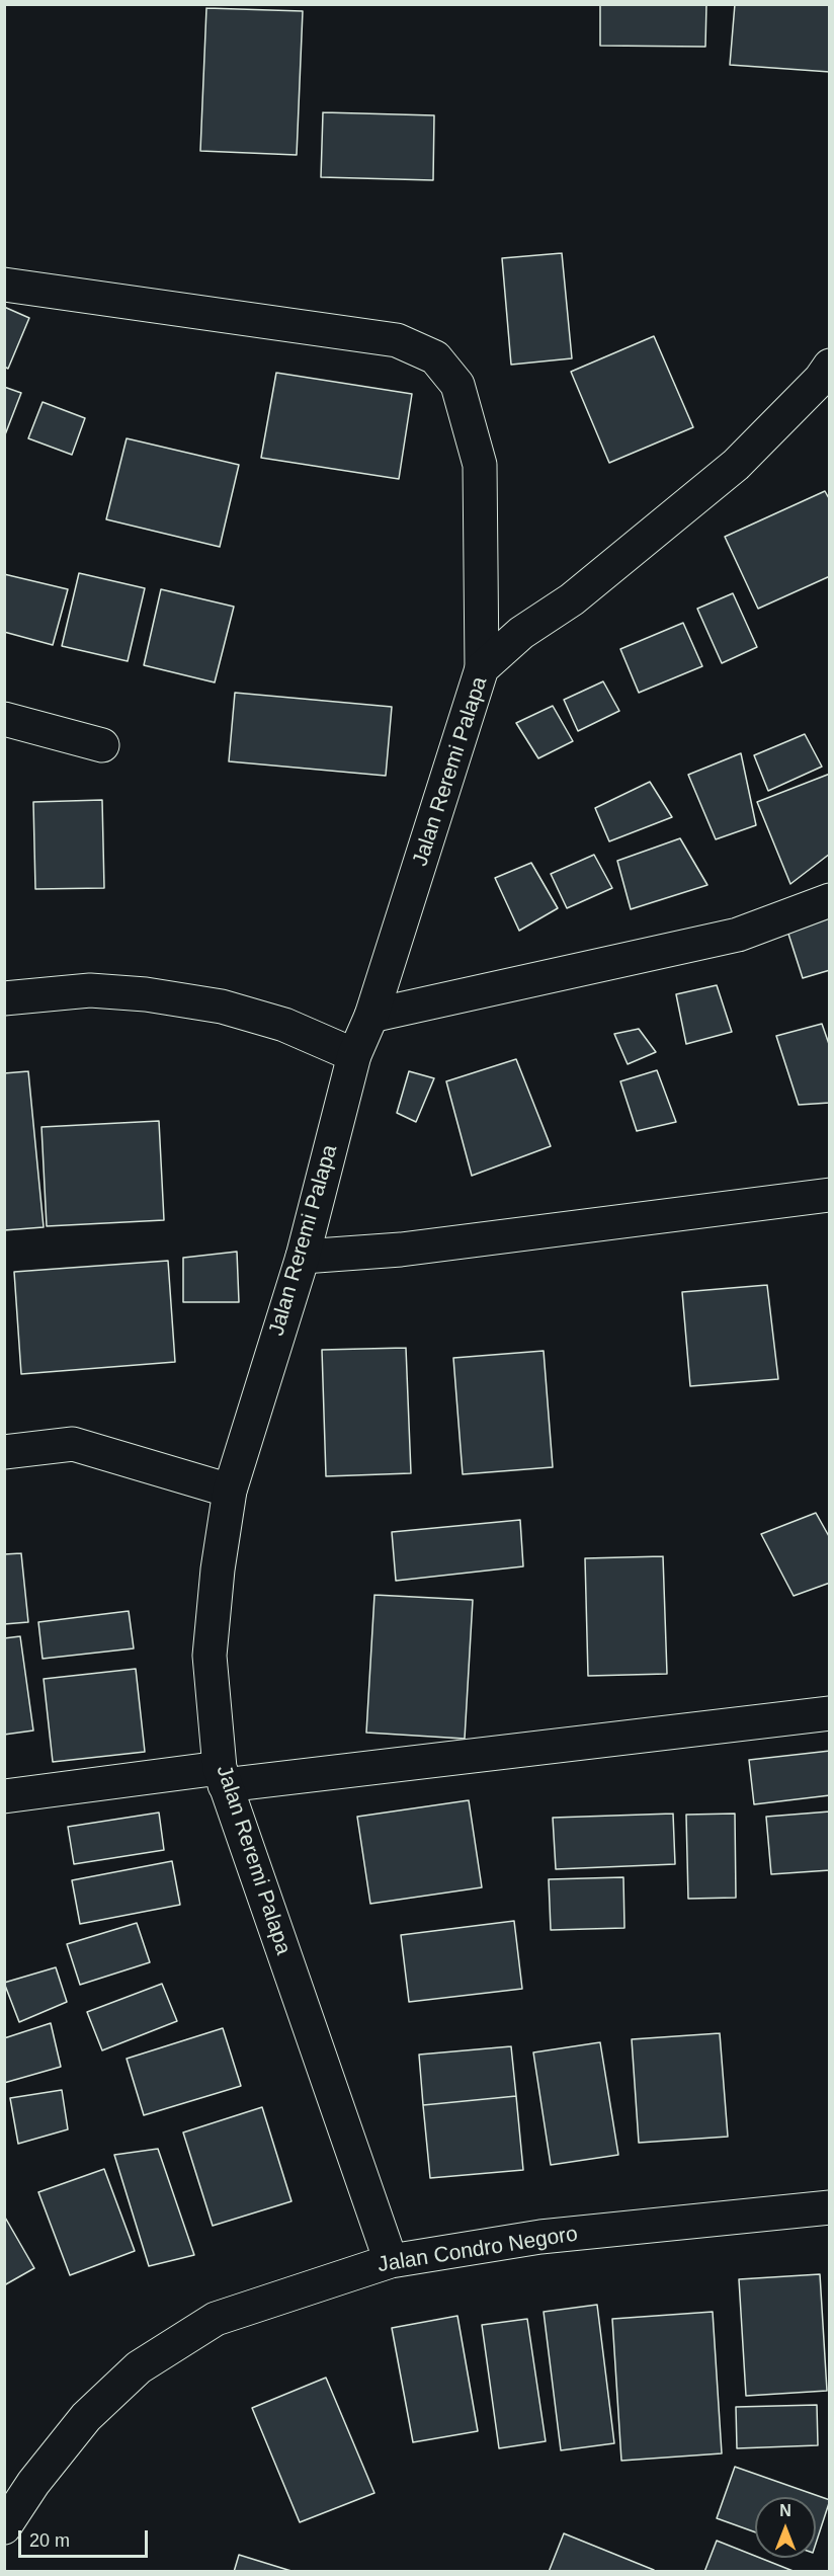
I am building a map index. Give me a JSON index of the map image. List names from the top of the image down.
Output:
{
  "streets": {
    "street": ["Jalan Reremi Palapa", "Jalan Condro Negoro"]
  },
  "crossings": [
    ["Jalan Reremi Palapa", "Jalan Condro Negoro"]
  ],
  "scale_bar": "20 m",
  "north": "top"
}
